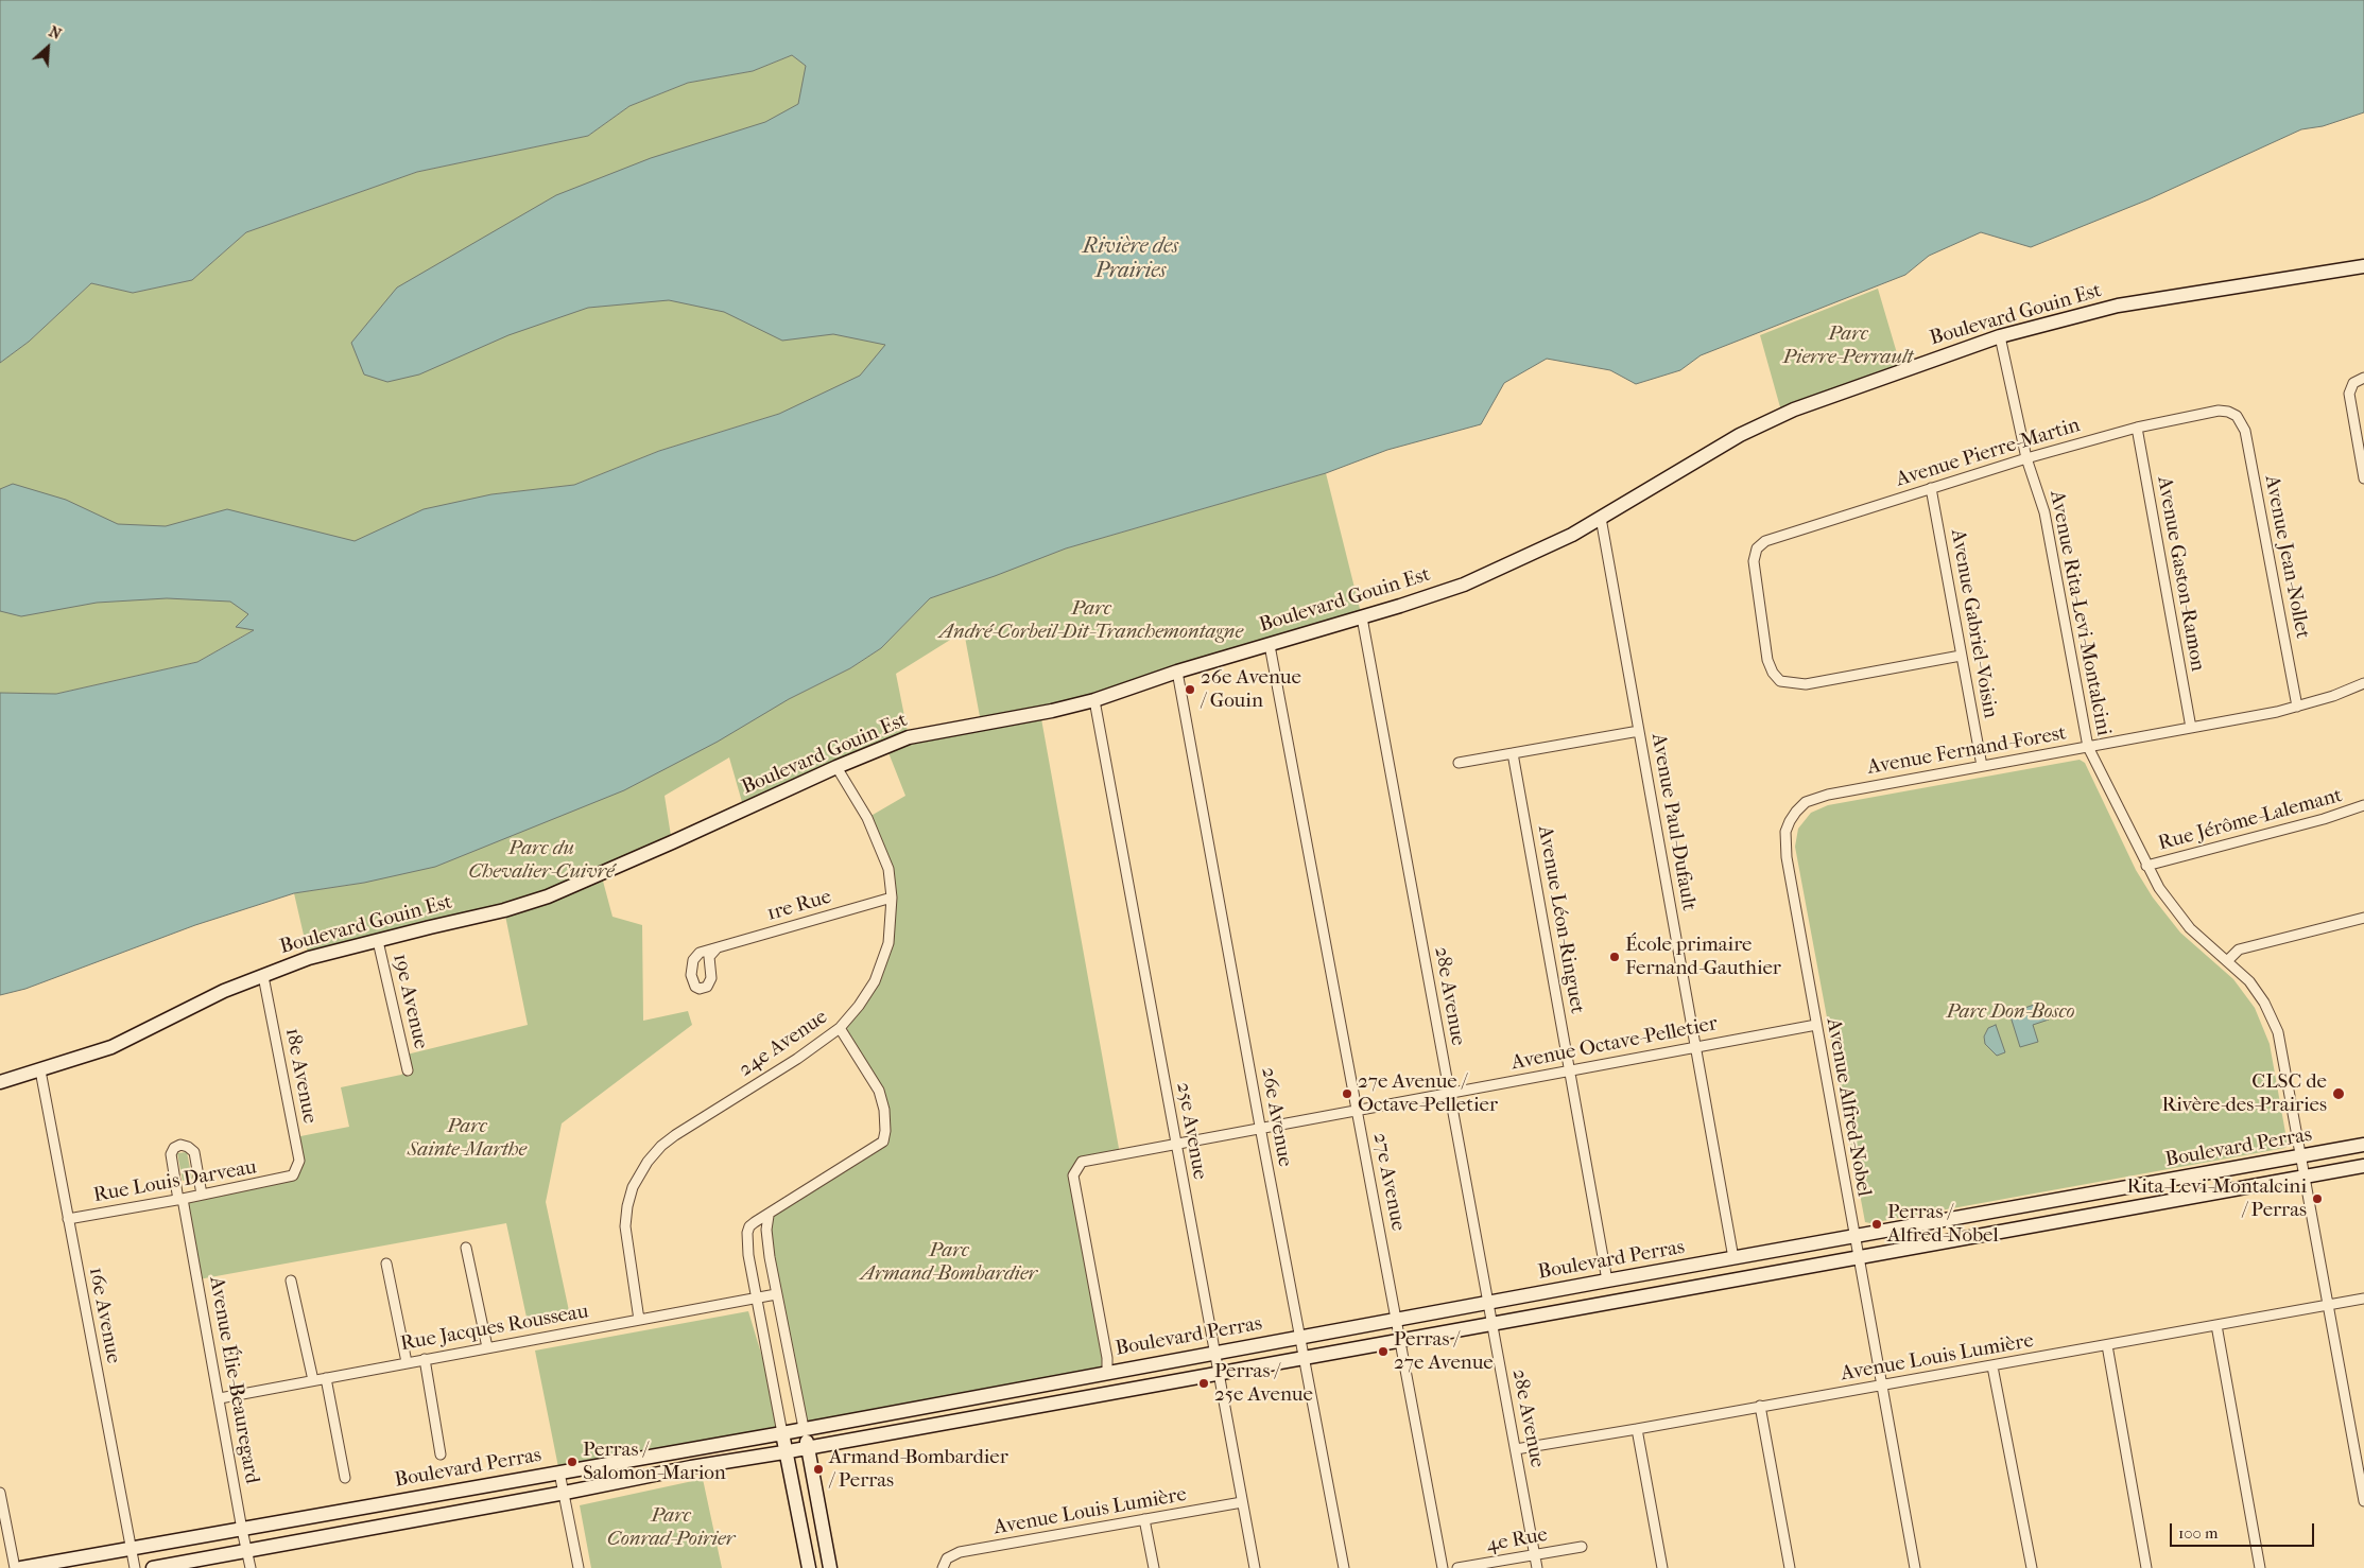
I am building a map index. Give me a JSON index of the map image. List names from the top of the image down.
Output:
{
  "streets": {
    "main road": ["Boulevard Gouin Est", "Boulevard Perras"],
    "street": [
      "Avenue Pierre-Martin",
      "Avenue Jean-Nollet",
      "Avenue Gaston-Ramon",
      "Avenue Rita-Levi-Montalcini",
      "Avenue Gabriel-Voisin",
      "Avenue Fernand-Forest",
      "Rue Jérôme-Lalemant",
      "Avenue Paul-Dufault",
      "1re Rue",
      "Avenue Léon-Ringuet",
      "28e Avenue",
      "19e Avenue",
      "24e Avenue",
      "Avenue Octave-Pelletier",
      "18e Avenue",
      "Avenue Alfred-Nobel",
      "26e Avenue",
      "25e Avenue",
      "Rue Louis Darveau",
      "27e Avenue",
      "16e Avenue",
      "Rue Jacques Rousseau",
      "Avenue Louis Lumière",
      "Avenue Élie-Beauregard",
      "4e Rue"
    ]
  },
  "crossings": [
    ["Boulevard Gouin Est", "Avenue Rita-Levi-Montalcini"],
    ["Boulevard Gouin Est", "Avenue Paul-Dufault"],
    ["Boulevard Gouin Est", "28e Avenue"],
    ["Boulevard Gouin Est", "19e Avenue"],
    ["Boulevard Gouin Est", "24e Avenue"],
    ["Boulevard Gouin Est", "18e Avenue"],
    ["Boulevard Gouin Est", "26e Avenue"],
    ["Boulevard Gouin Est", "25e Avenue"],
    ["Boulevard Gouin Est", "27e Avenue"],
    ["Boulevard Gouin Est", "16e Avenue"],
    ["Avenue Pierre-Martin", "Avenue Jean-Nollet"],
    ["Avenue Pierre-Martin", "Avenue Gaston-Ramon"],
    ["Avenue Pierre-Martin", "Avenue Rita-Levi-Montalcini"],
    ["Avenue Pierre-Martin", "Avenue Gabriel-Voisin"],
    ["Avenue Jean-Nollet", "Avenue Fernand-Forest"],
    ["Avenue Gaston-Ramon", "Avenue Fernand-Forest"],
    ["Avenue Rita-Levi-Montalcini", "Avenue Fernand-Forest"],
    ["Avenue Rita-Levi-Montalcini", "Rue Jérôme-Lalemant"],
    ["Avenue Rita-Levi-Montalcini", "Boulevard Perras"],
    ["Avenue Rita-Levi-Montalcini", "Avenue Louis Lumière"],
    ["Avenue Gabriel-Voisin", "Avenue Fernand-Forest"],
    ["Avenue Fernand-Forest", "Avenue Alfred-Nobel"],
    ["Avenue Paul-Dufault", "Avenue Octave-Pelletier"],
    ["Avenue Paul-Dufault", "Boulevard Perras"],
    ["1re Rue", "24e Avenue"],
    ["Avenue Léon-Ringuet", "Avenue Octave-Pelletier"],
    ["Avenue Léon-Ringuet", "Boulevard Perras"],
    ["28e Avenue", "Avenue Octave-Pelletier"],
    ["28e Avenue", "Boulevard Perras"],
    ["28e Avenue", "Avenue Louis Lumière"],
    ["28e Avenue", "4e Rue"],
    ["24e Avenue", "Rue Jacques Rousseau"],
    ["Avenue Octave-Pelletier", "Avenue Alfred-Nobel"],
    ["Avenue Octave-Pelletier", "26e Avenue"],
    ["Avenue Octave-Pelletier", "25e Avenue"],
    ["Avenue Octave-Pelletier", "Boulevard Perras"],
    ["Avenue Octave-Pelletier", "27e Avenue"],
    ["18e Avenue", "Rue Louis Darveau"],
    ["Avenue Alfred-Nobel", "Boulevard Perras"],
    ["Avenue Alfred-Nobel", "Avenue Louis Lumière"],
    ["26e Avenue", "Boulevard Perras"],
    ["25e Avenue", "Boulevard Perras"],
    ["25e Avenue", "Avenue Louis Lumière"],
    ["Boulevard Perras", "27e Avenue"],
    ["Boulevard Perras", "16e Avenue"],
    ["Boulevard Perras", "Avenue Élie-Beauregard"],
    ["Rue Louis Darveau", "16e Avenue"],
    ["Rue Louis Darveau", "Avenue Élie-Beauregard"],
    ["Rue Jacques Rousseau", "Avenue Élie-Beauregard"]
  ],
  "water": ["Rivière des Prairies"],
  "parks": [
    "Parc Pierre-Perrault",
    "Parc André-Corbeil-Dit-Tranchemontagne",
    "Parc du Chevalier-Cuivré",
    "Parc Don-Bosco",
    "Parc Sainte-Marthe",
    "Parc Armand-Bombardier",
    "Parc Conrad-Poirier"
  ],
  "places": [
    "26e Avenue / Gouin",
    "École primaire Fernand-Gauthier",
    "27e Avenue / Octave-Pelletier",
    "CLSC de Rivère-des-Prairies",
    "Rita-Levi-Montalcini / Perras",
    "Perras / Alfred-Nobel",
    "Perras / 27e Avenue",
    "Perras / 25e Avenue",
    "Perras / Salomon-Marion",
    "Armand-Bombardier / Perras"
  ],
  "scale_bar": "100 m",
  "north": "top right"
}
